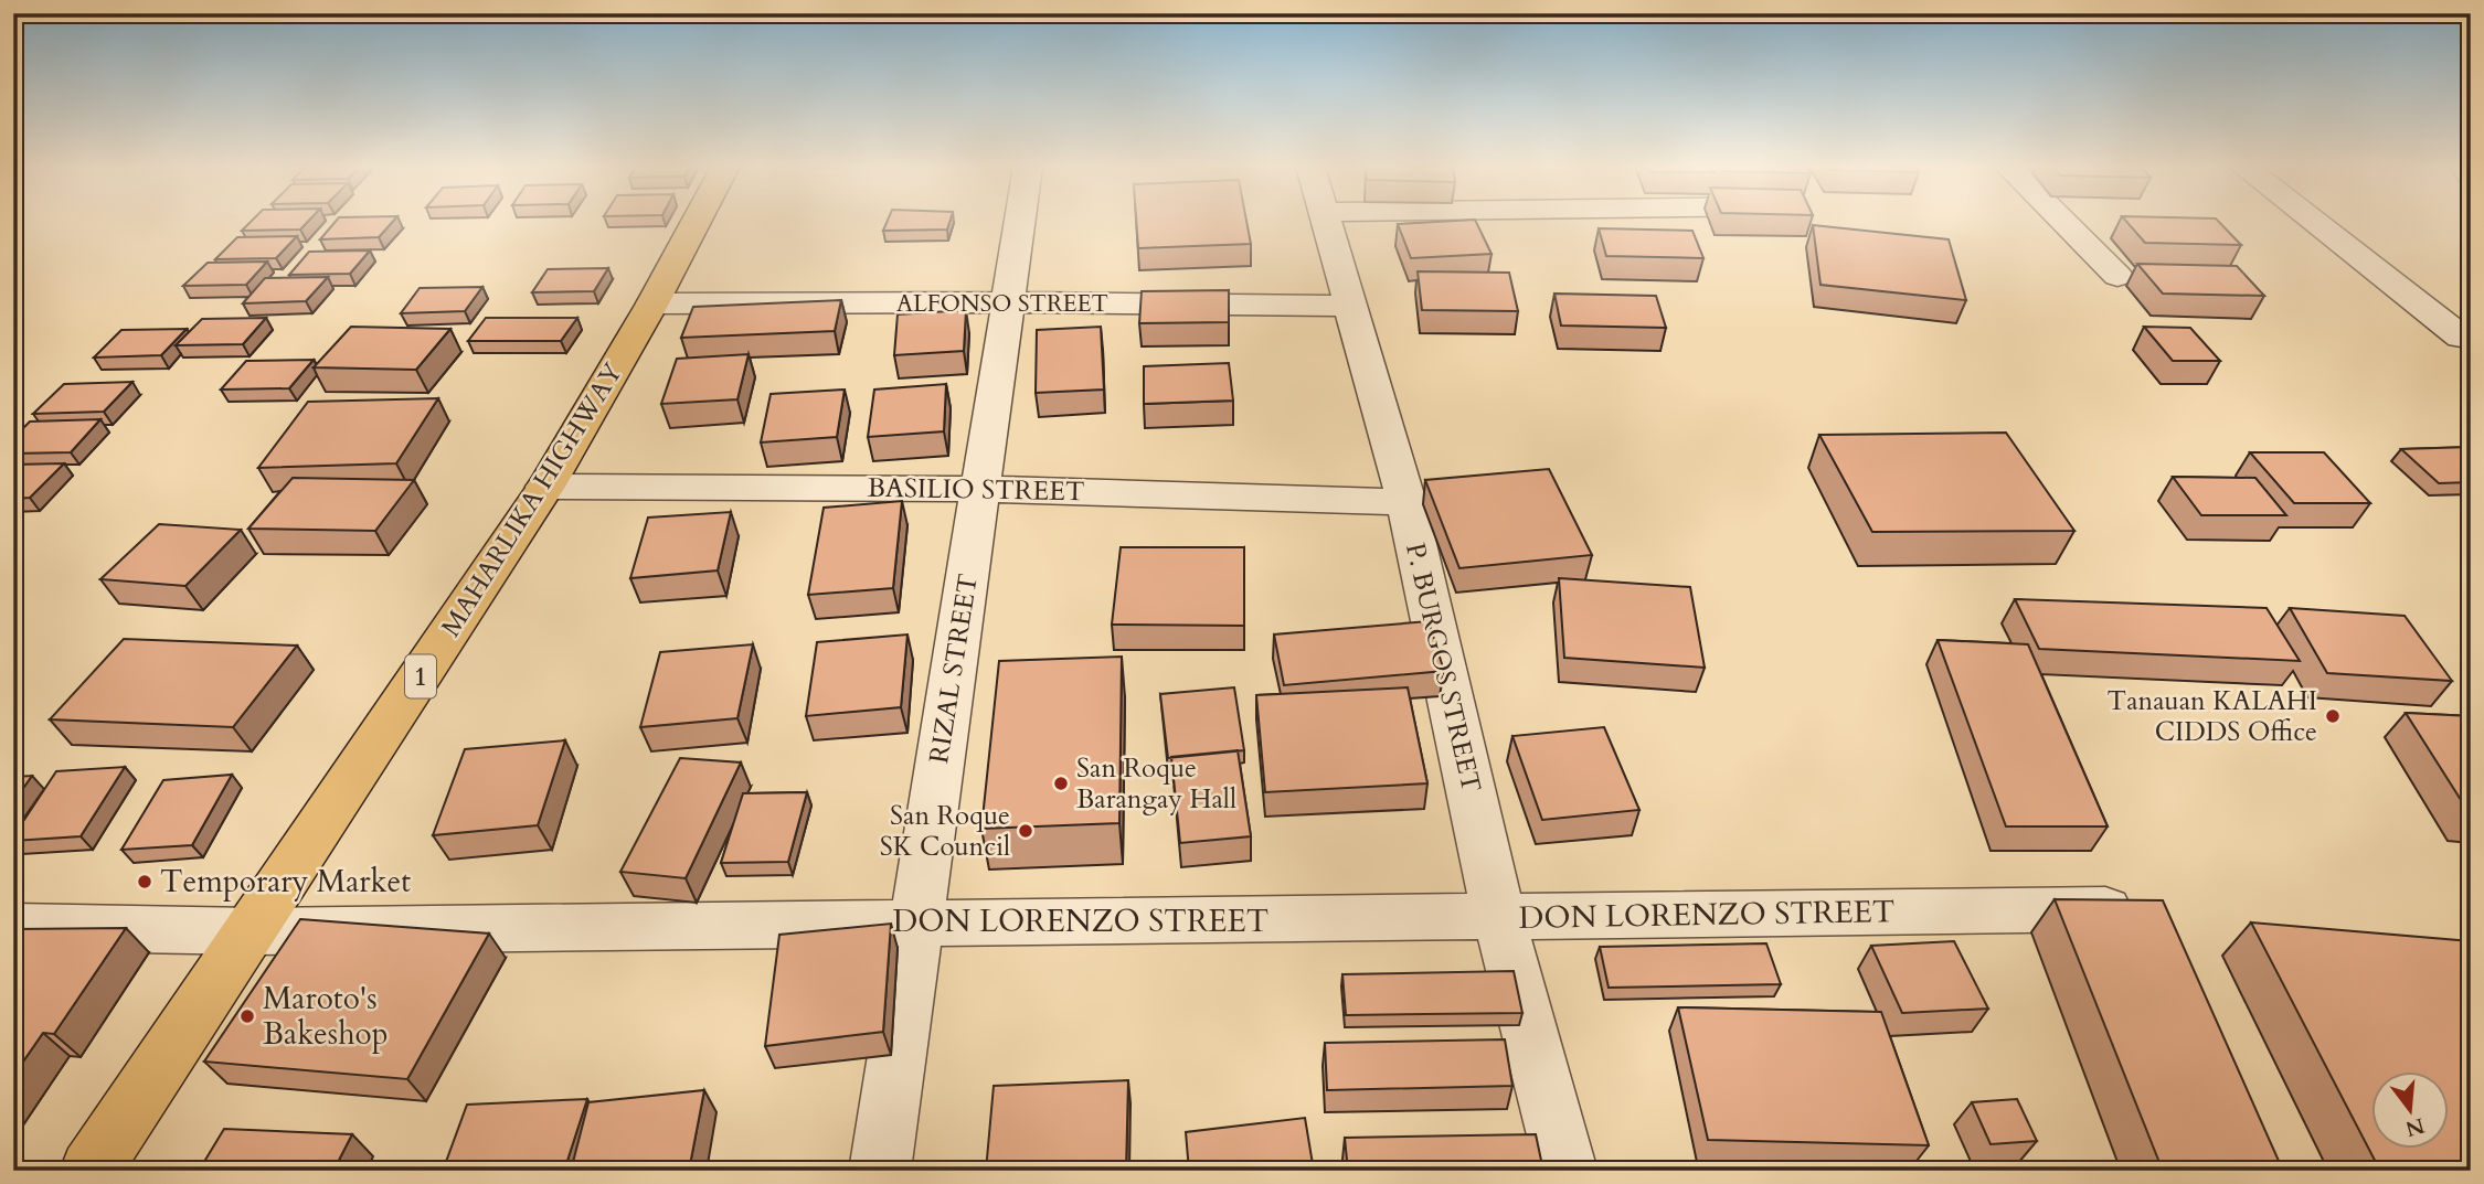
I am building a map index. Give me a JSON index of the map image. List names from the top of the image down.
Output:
{
  "streets": {
    "highway": ["MAHARLIKA HIGHWAY", "1"],
    "street": [
      "ALFONSO STREET",
      "BASILIO STREET",
      "P. BURGOS STREET",
      "RIZAL STREET",
      "DON LORENZO STREET"
    ]
  },
  "crossings": [
    ["ALFONSO STREET", "MAHARLIKA HIGHWAY"],
    ["ALFONSO STREET", "P. BURGOS STREET"],
    ["ALFONSO STREET", "RIZAL STREET"],
    ["BASILIO STREET", "MAHARLIKA HIGHWAY"],
    ["BASILIO STREET", "P. BURGOS STREET"],
    ["BASILIO STREET", "RIZAL STREET"],
    ["MAHARLIKA HIGHWAY", "DON LORENZO STREET"],
    ["P. BURGOS STREET", "DON LORENZO STREET"],
    ["RIZAL STREET", "DON LORENZO STREET"]
  ],
  "places": [
    "Tanauan KALAHI CIDDS Office",
    "San Roque Barangay Hall",
    "San Roque SK Council",
    "Temporary Market",
    "Maroto's Bakeshop"
  ],
  "north": "bottom"
}
